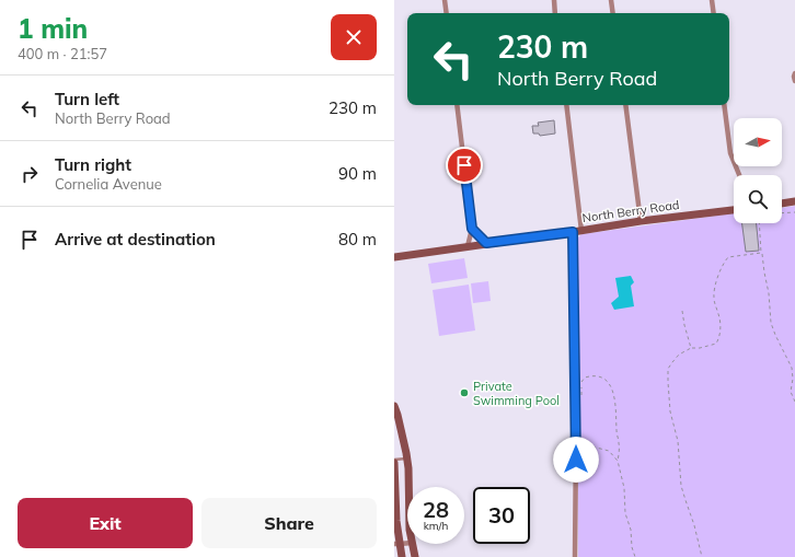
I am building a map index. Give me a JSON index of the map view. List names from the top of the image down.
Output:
{
  "streets": {
    "main road": ["North Berry Road"]
  },
  "places": ["Private Swimming Pool"],
  "north": "right",
  "page": {
    "heading": ["1 min", "400 m · 21:57"],
    "turn": ["230 m", "North Berry Road"],
    "list": [
      {
        "name": "Turn left",
        "note": "North Berry Road",
        "value": "230 m"
      },
      {
        "name": "Turn right",
        "note": "Cornelia Avenue",
        "value": "90 m"
      },
      {
        "name": "Arrive at destination",
        "value": "80 m"
      }
    ],
    "speed": "28 km/h",
    "limit": "30",
    "buttons": ["Exit", "Share"]
  }
}
